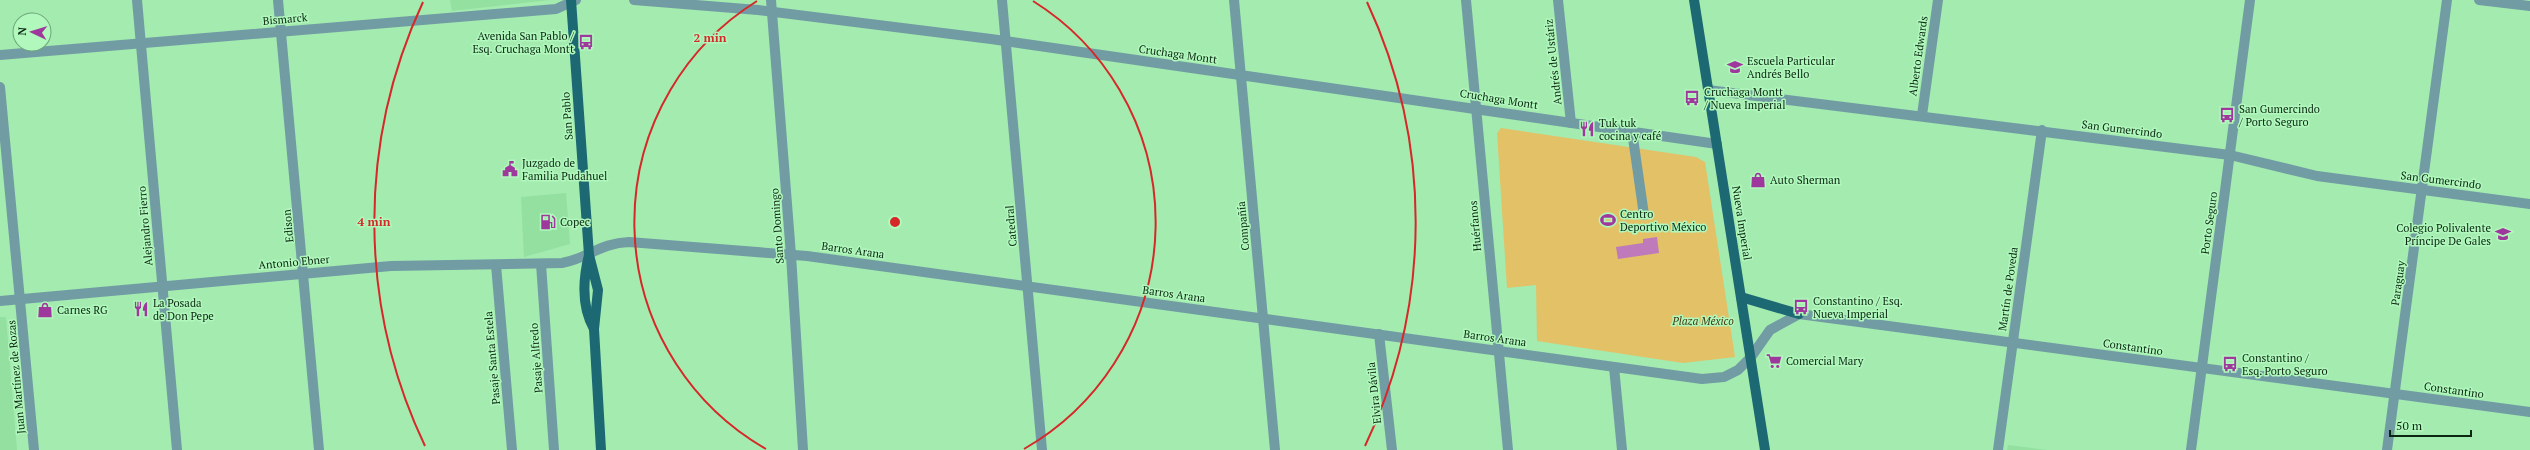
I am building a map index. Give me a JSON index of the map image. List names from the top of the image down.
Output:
{
  "streets": {
    "main road": ["San Pablo", "Nueva Imperial"],
    "street": [
      "Bismarck",
      "Cruchaga Montt",
      "Alberto Edwards",
      "Andrés de Ustáriz",
      "San Gumercindo",
      "Porto Seguro",
      "Alejandro Fierro",
      "Edison",
      "Santo Domingo",
      "Catedral",
      "Compañía",
      "Huérfanos",
      "Barros Arana",
      "Antonio Ebner",
      "Paraguay",
      "Martín de Poveda",
      "Constantino",
      "Pasaje Santa Estela",
      "Pasaje Alfredo",
      "Juan Martínez de Rozas",
      "Elvira Dávila"
    ]
  },
  "crossings": [
    ["Bismarck", "San Pablo"],
    ["Bismarck", "Alejandro Fierro"],
    ["Bismarck", "Edison"],
    ["Cruchaga Montt", "Andrés de Ustáriz"],
    ["Cruchaga Montt", "Nueva Imperial"],
    ["Cruchaga Montt", "Santo Domingo"],
    ["Cruchaga Montt", "Catedral"],
    ["Cruchaga Montt", "Compañía"],
    ["Cruchaga Montt", "Huérfanos"],
    ["Alberto Edwards", "San Gumercindo"],
    ["San Pablo", "Barros Arana"],
    ["San Pablo", "Antonio Ebner"],
    ["San Gumercindo", "Nueva Imperial"],
    ["San Gumercindo", "Porto Seguro"],
    ["San Gumercindo", "Paraguay"],
    ["San Gumercindo", "Martín de Poveda"],
    ["Nueva Imperial", "Barros Arana"],
    ["Porto Seguro", "Constantino"],
    ["Alejandro Fierro", "Antonio Ebner"],
    ["Edison", "Antonio Ebner"],
    ["Santo Domingo", "Barros Arana"],
    ["Catedral", "Barros Arana"],
    ["Compañía", "Barros Arana"],
    ["Huérfanos", "Barros Arana"],
    ["Barros Arana", "Antonio Ebner"],
    ["Barros Arana", "Elvira Dávila"],
    ["Antonio Ebner", "Pasaje Santa Estela"],
    ["Antonio Ebner", "Pasaje Alfredo"],
    ["Antonio Ebner", "Juan Martínez de Rozas"],
    ["Paraguay", "Constantino"],
    ["Martín de Poveda", "Constantino"]
  ],
  "parks": ["Plaza México"],
  "places": {
    "bus stop": [
      "Avenida San Pablo / Esq. Cruchaga Montt",
      "Cruchaga Montt / Nueva Imperial",
      "San Gumercindo / Porto Seguro",
      "Constantino / Esq. Nueva Imperial",
      "Constantino / Esq. Porto Seguro"
    ],
    "school or university": ["Escuela Particular Andrés Bello", "Colegio Polivalente Príncipe De Gales"],
    "restaurant": ["Tuk tuk cocina y café", "La Posada de Don Pepe"],
    "public building": ["Juzgado de Familia Pudahuel"],
    "shop": ["Auto Sherman", "Carnes RG"],
    "sports": ["Centro Deportivo México"],
    "fuel station": ["Copec"],
    "supermarket": ["Comercial Mary"]
  },
  "scale_bar": "50 m",
  "north": "left",
  "rings": ["2 min", "4 min"]
}
